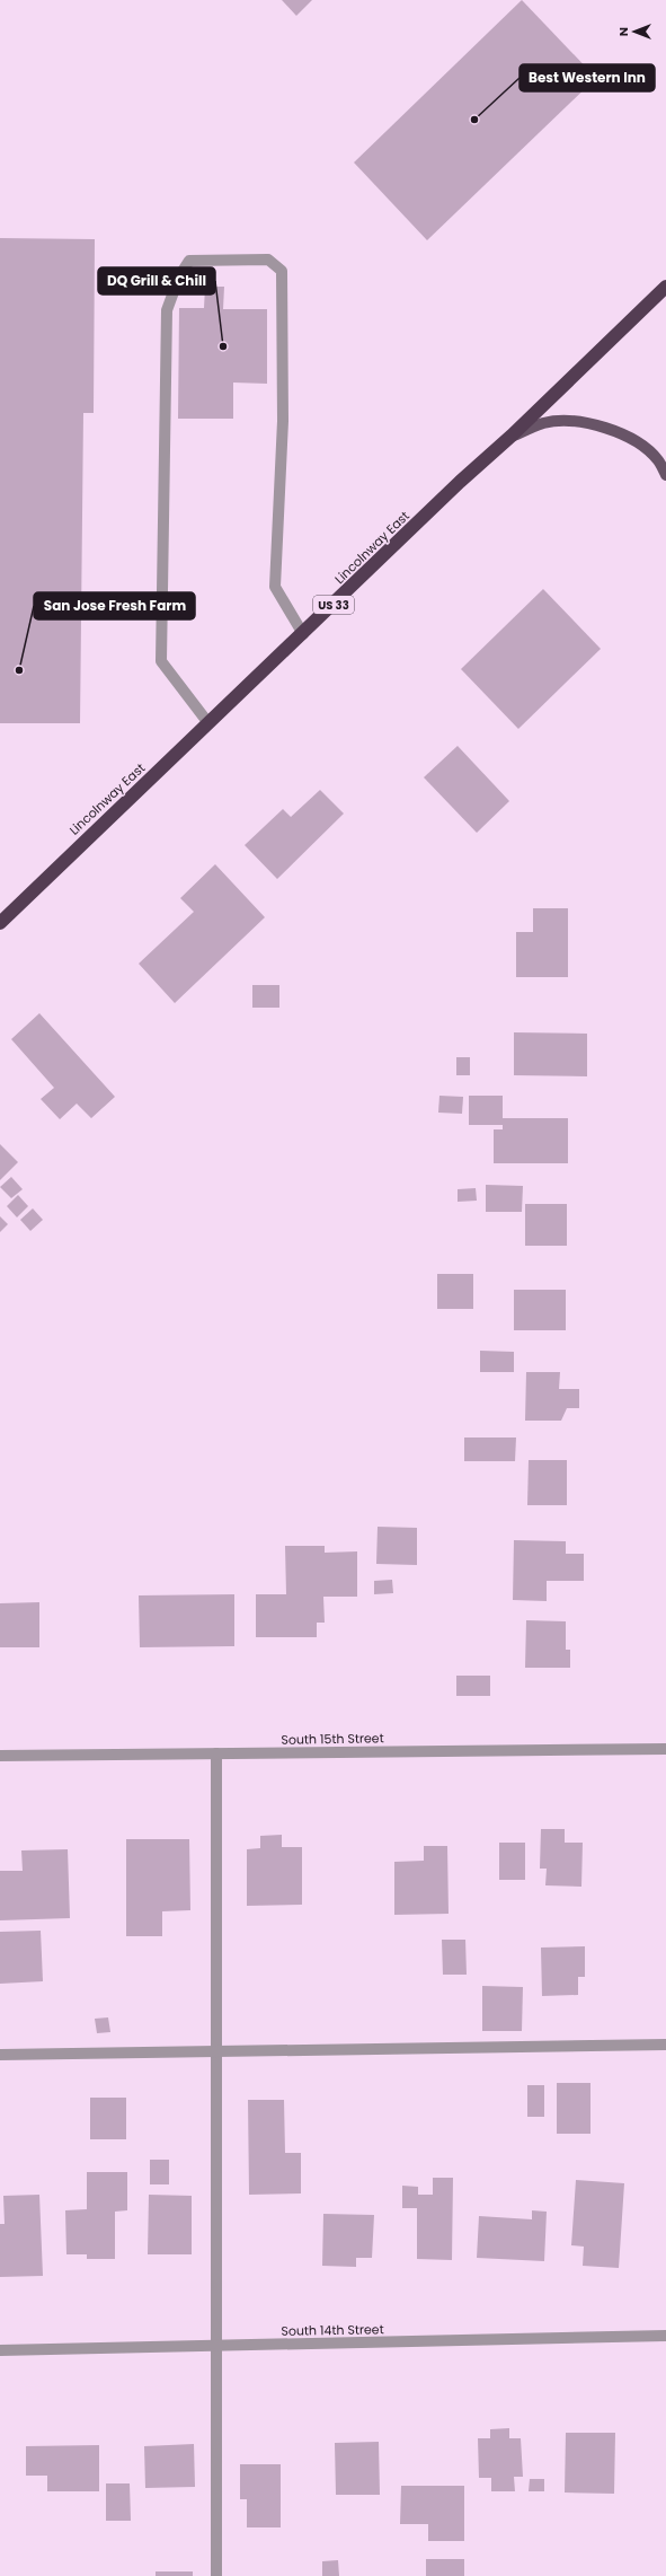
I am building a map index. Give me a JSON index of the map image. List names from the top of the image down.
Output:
{
  "streets": {
    "highway": ["Lincolnway East", "US 33"],
    "street": ["South 15th Street", "South 14th Street"]
  },
  "places": ["Best Western Inn", "DQ Grill & Chill", "San Jose Fresh Farm"],
  "north": "left"
}
